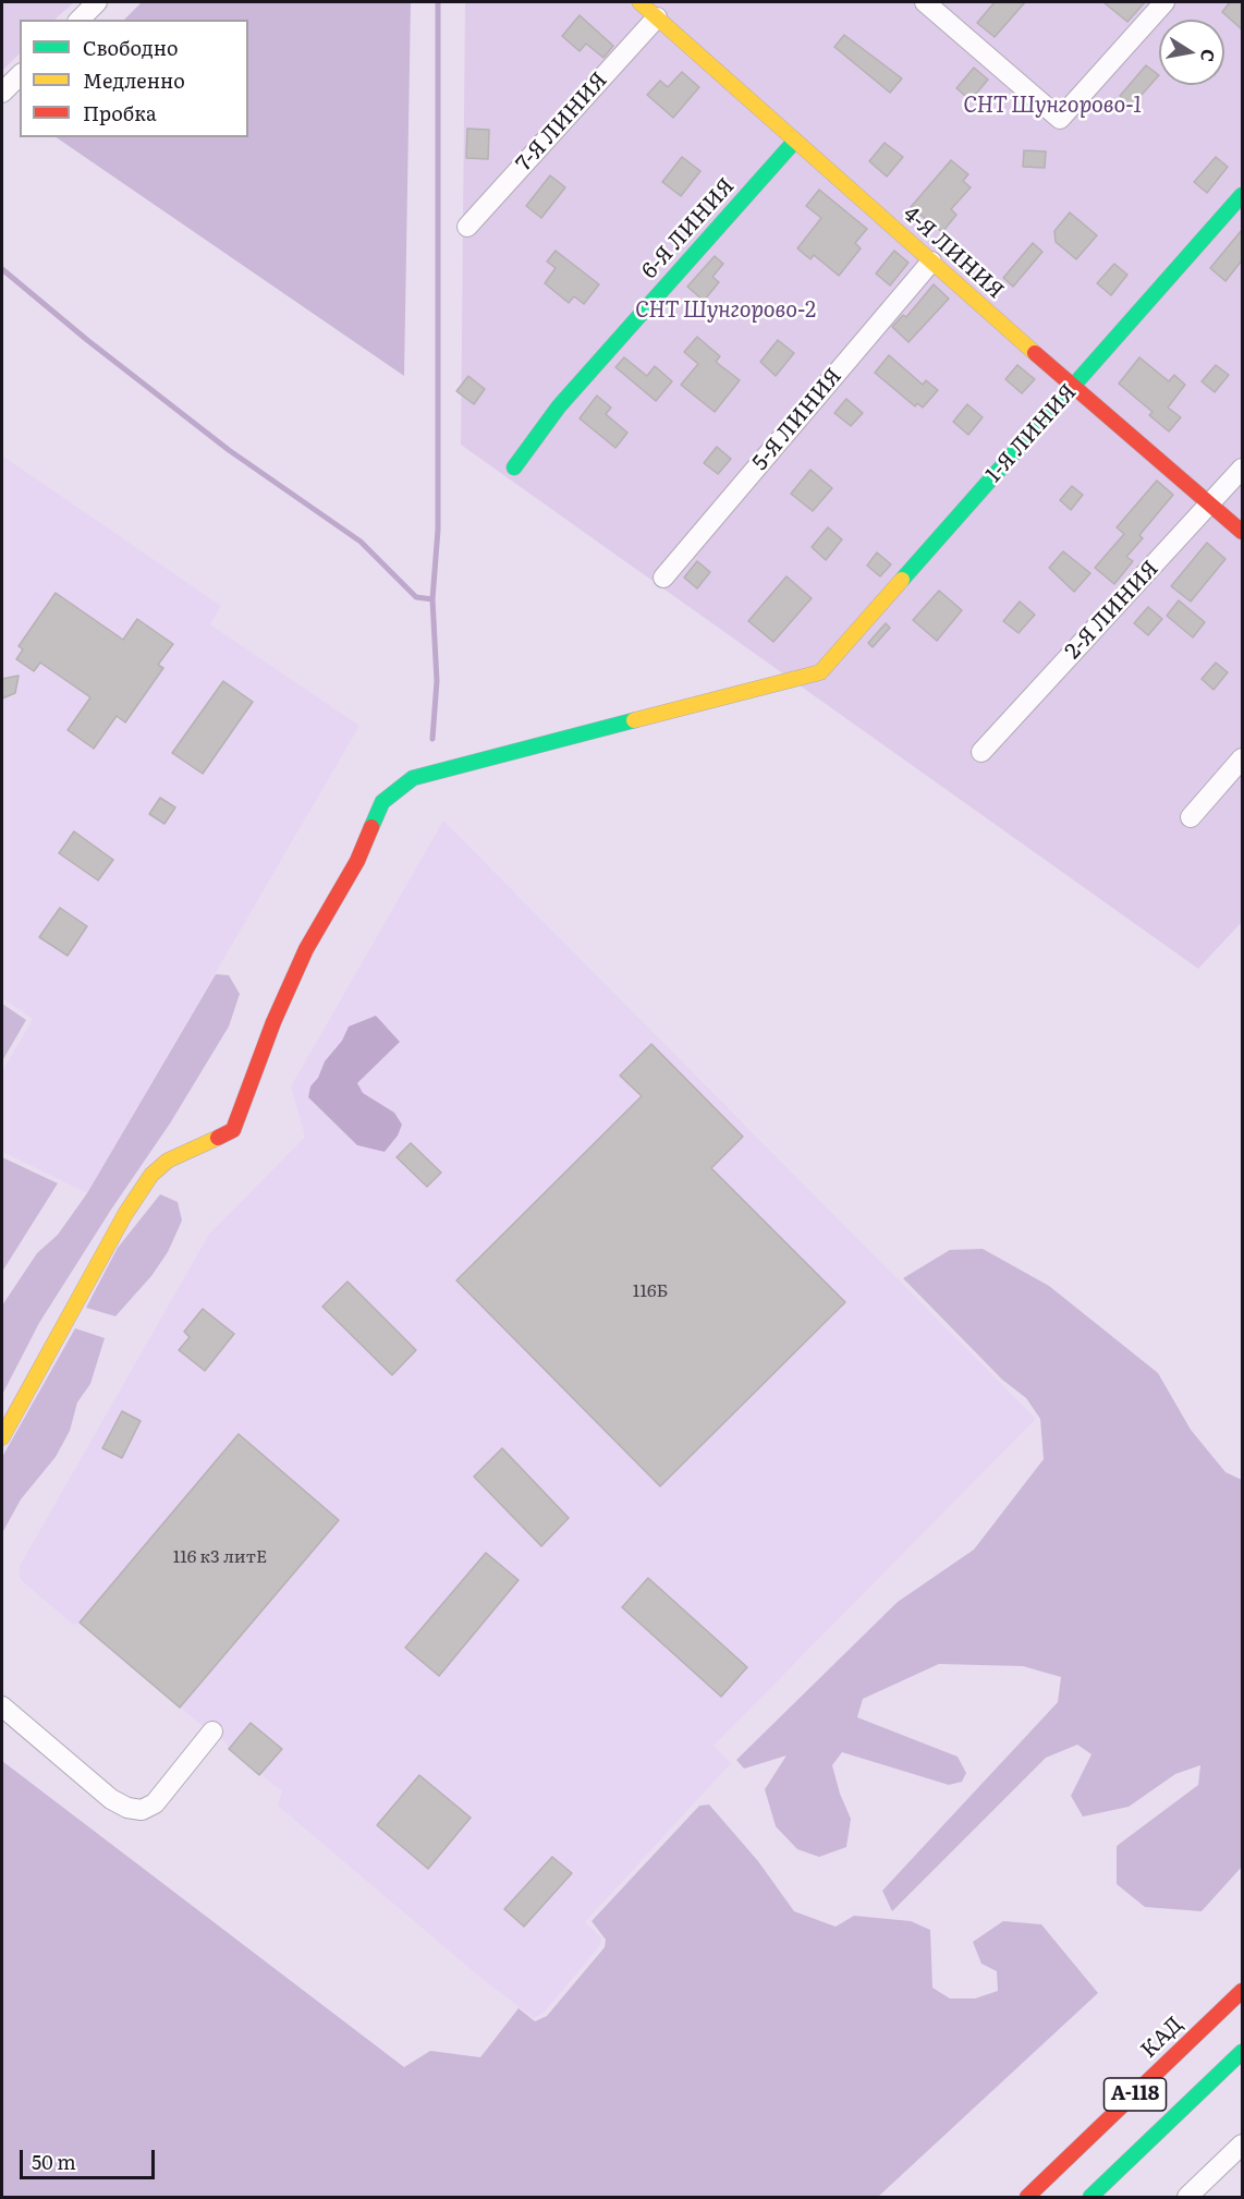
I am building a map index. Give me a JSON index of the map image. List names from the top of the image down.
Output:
{
  "streets": {
    "main road": [
      "6-Я ЛИНИЯ",
      "4-Я ЛИНИЯ",
      "1-Я ЛИНИЯ",
      "КАД",
      "А-118"
    ],
    "street": ["7-Я ЛИНИЯ", "5-Я ЛИНИЯ", "2-Я ЛИНИЯ"]
  },
  "crossings": [
    ["7-Я ЛИНИЯ", "4-Я ЛИНИЯ"],
    ["6-Я ЛИНИЯ", "4-Я ЛИНИЯ"],
    ["4-Я ЛИНИЯ", "5-Я ЛИНИЯ"],
    ["4-Я ЛИНИЯ", "1-Я ЛИНИЯ"],
    ["4-Я ЛИНИЯ", "2-Я ЛИНИЯ"]
  ],
  "parks": ["СНТ Шунгорово-1", "СНТ Шунгорово-2"],
  "house_numbers": ["116Б", "116 к3 литЕ"],
  "legend": ["Свободно", "Медленно", "Пробка"],
  "scale_bar": "50 m",
  "north": "right"
}
